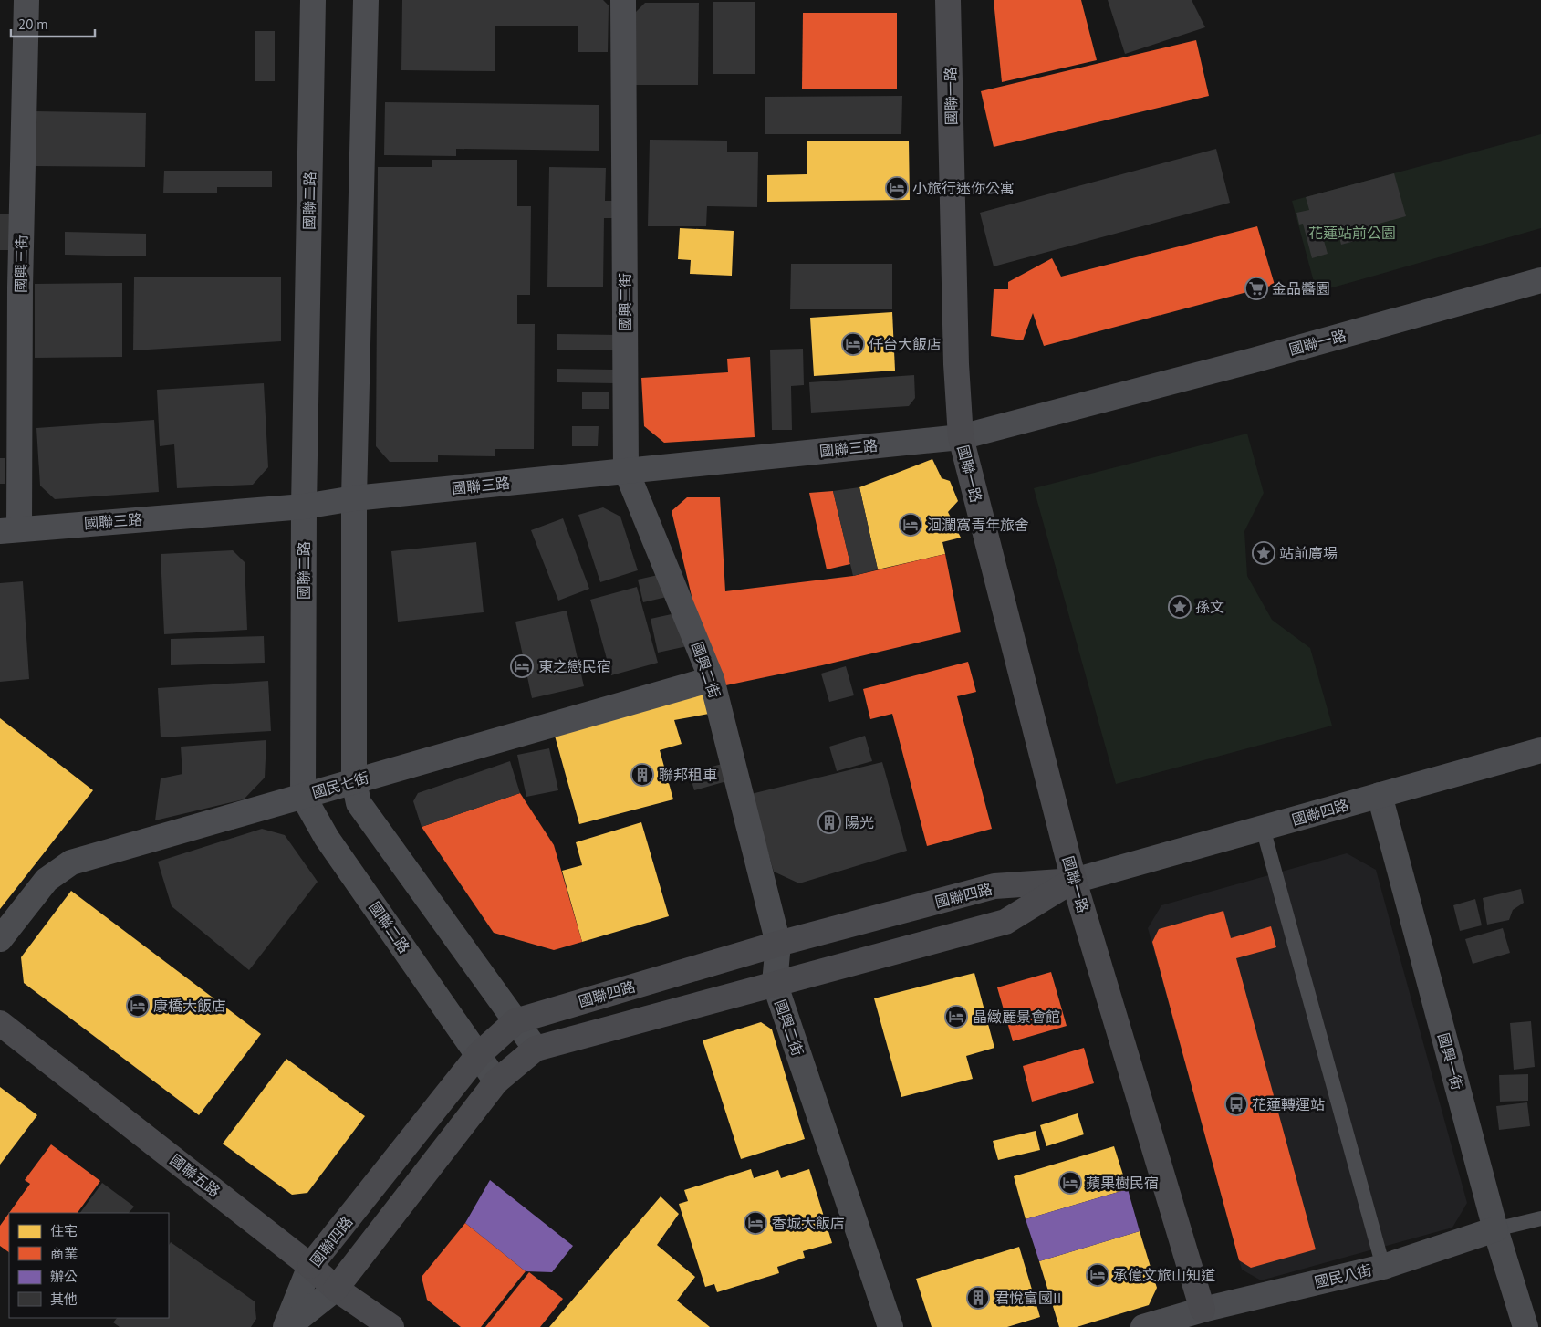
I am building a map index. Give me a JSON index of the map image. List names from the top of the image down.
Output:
{
  "streets": {
    "street": [
      "國聯一路",
      "國聯二路",
      "國興三街",
      "國興二街",
      "國聯三路",
      "國民七街",
      "國聯四路",
      "國興一街",
      "國聯五路",
      "國民八街"
    ]
  },
  "crossings": [
    ["國聯一路", "國聯三路"],
    ["國聯一路", "國聯四路"],
    ["國聯一路", "國民八街"],
    ["國聯二路", "國聯三路"],
    ["國聯二路", "國民七街"],
    ["國聯二路", "國聯四路"],
    ["國興三街", "國聯三路"],
    ["國興二街", "國聯三路"],
    ["國興二街", "國民七街"],
    ["國興二街", "國聯四路"],
    ["國聯四路", "國興一街"],
    ["國聯四路", "國聯五路"],
    ["國興一街", "國民八街"]
  ],
  "parks": ["花蓮站前公園"],
  "places": {
    "hotel": [
      "小旅行迷你公寓",
      "仟台大飯店",
      "洄瀾窩青年旅舍",
      "東之戀民宿",
      "康橋大飯店",
      "晶緻麗景會館",
      "蘋果樹民宿",
      "香城大飯店",
      "承億文旅山知道"
    ],
    "supermarket": ["金品醬園"],
    "place": ["站前廣場", "孫文"],
    "building": ["聯邦租車", "陽光", "君悅富國II"],
    "bus stop": ["花蓮轉運站"]
  },
  "legend": [
    "住宅",
    "商業",
    "辦公",
    "其他"
  ],
  "scale_bar": "20 m"
}
